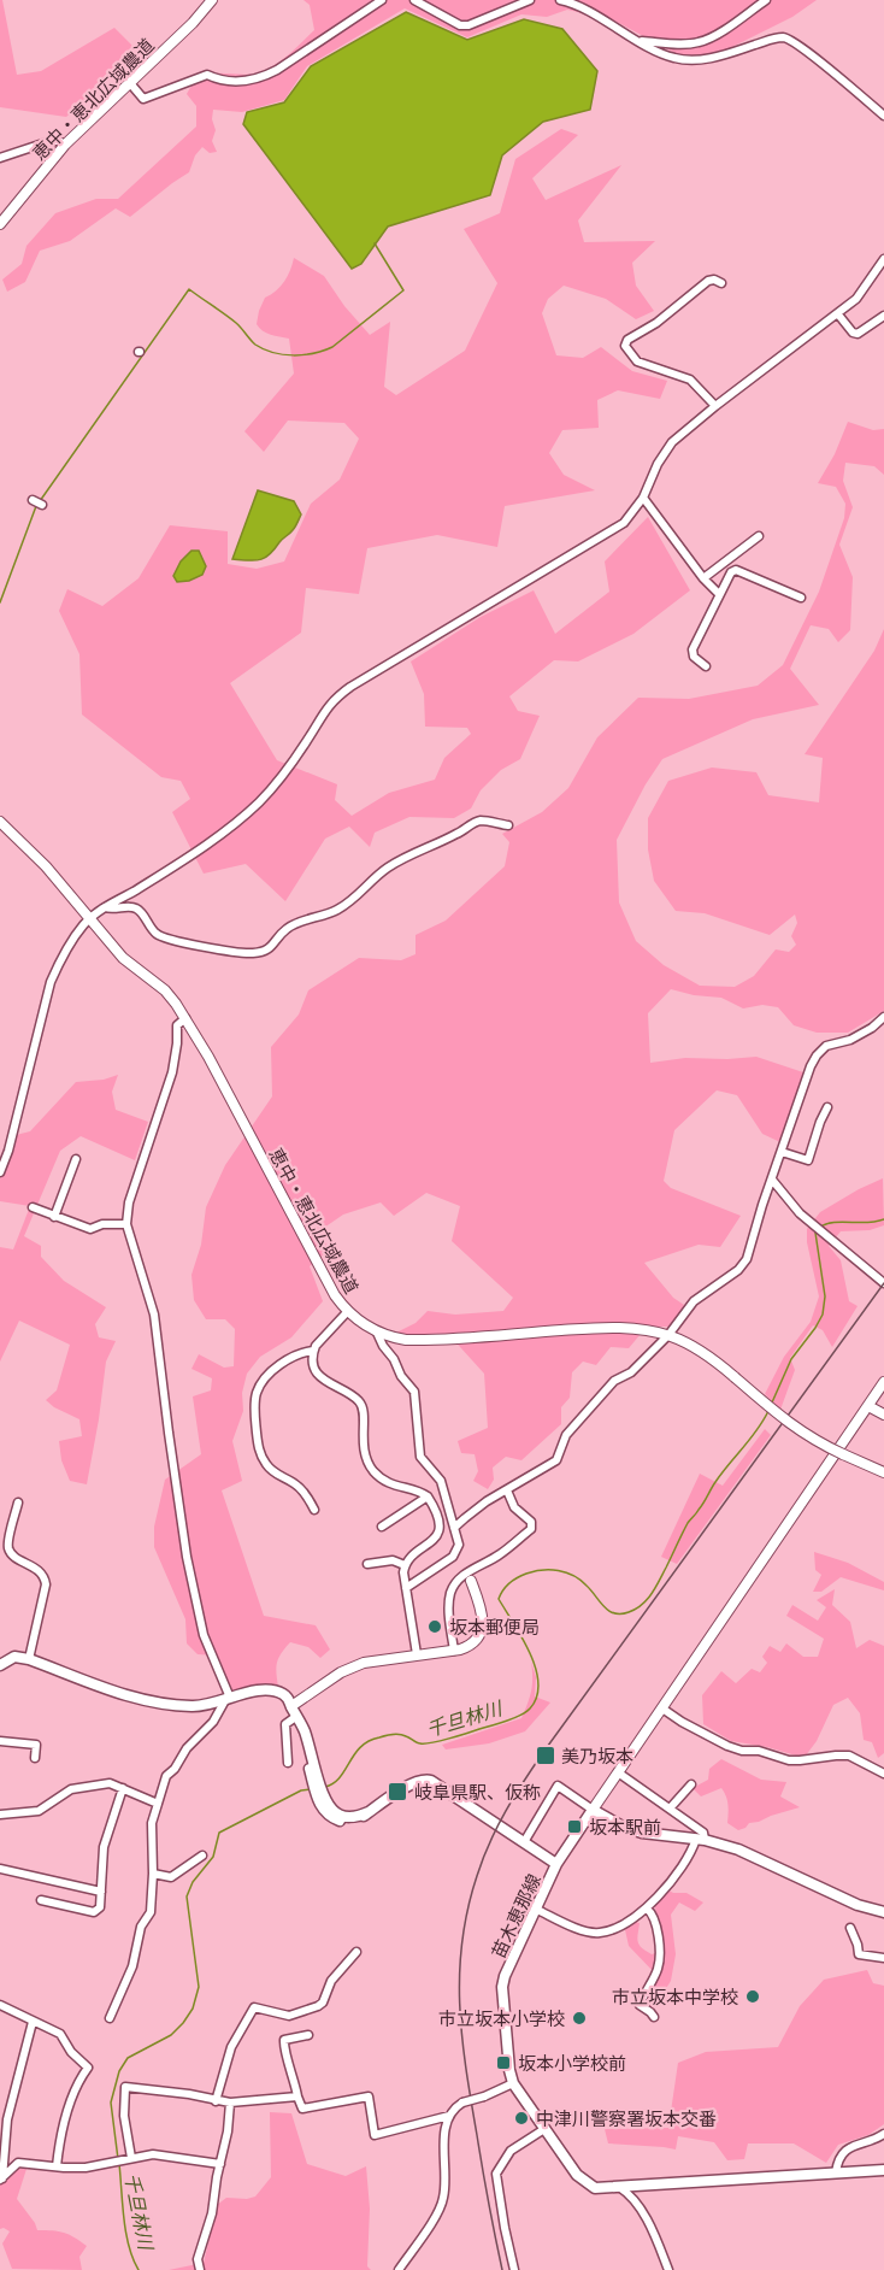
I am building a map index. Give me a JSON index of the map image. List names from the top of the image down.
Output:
{
  "streets": {
    "main road": ["苗木恵那線"],
    "street": ["恵中・恵北広域農道"]
  },
  "water": ["千旦林川"],
  "places": {
    "other": [
      "坂本郵便局",
      "市立坂本中学校",
      "市立坂本小学校",
      "中津川警察署坂本交番"
    ],
    "transit": [
      "美乃坂本",
      "岐阜県駅、仮称",
      "坂本駅前",
      "坂本小学校前"
    ]
  }
}
